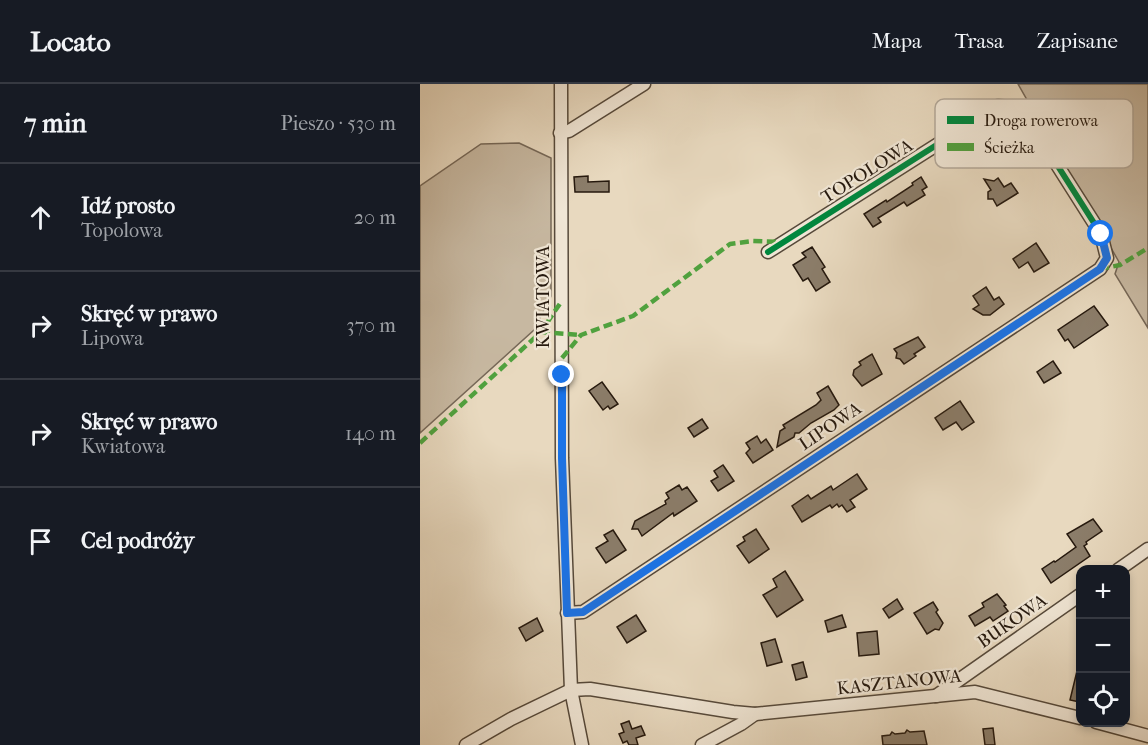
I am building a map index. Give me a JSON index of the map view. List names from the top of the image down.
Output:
{
  "streets": {
    "street": [
      "TOPOLOWA",
      "KWIATOWA",
      "LIPOWA",
      "BUKOWA",
      "KASZTANOWA"
    ]
  },
  "crossings": [
    ["TOPOLOWA", "LIPOWA"],
    ["KWIATOWA", "LIPOWA"],
    ["KWIATOWA", "KASZTANOWA"],
    ["BUKOWA", "KASZTANOWA"]
  ],
  "legend": ["Droga rowerowa", "Ścieżka"],
  "page": {
    "header": "Locato",
    "nav": ["Mapa", "Trasa", "Zapisane"],
    "heading": ["7 min", "Pieszo · 530 m"],
    "list": [
      ["Idź prosto", "Topolowa", "20 m"],
      ["Skręć w prawo", "Lipowa", "370 m"],
      ["Skręć w prawo", "Kwiatowa", "140 m"],
      "Cel podróży"
    ],
    "map_buttons": ["+", "−"]
  }
}
